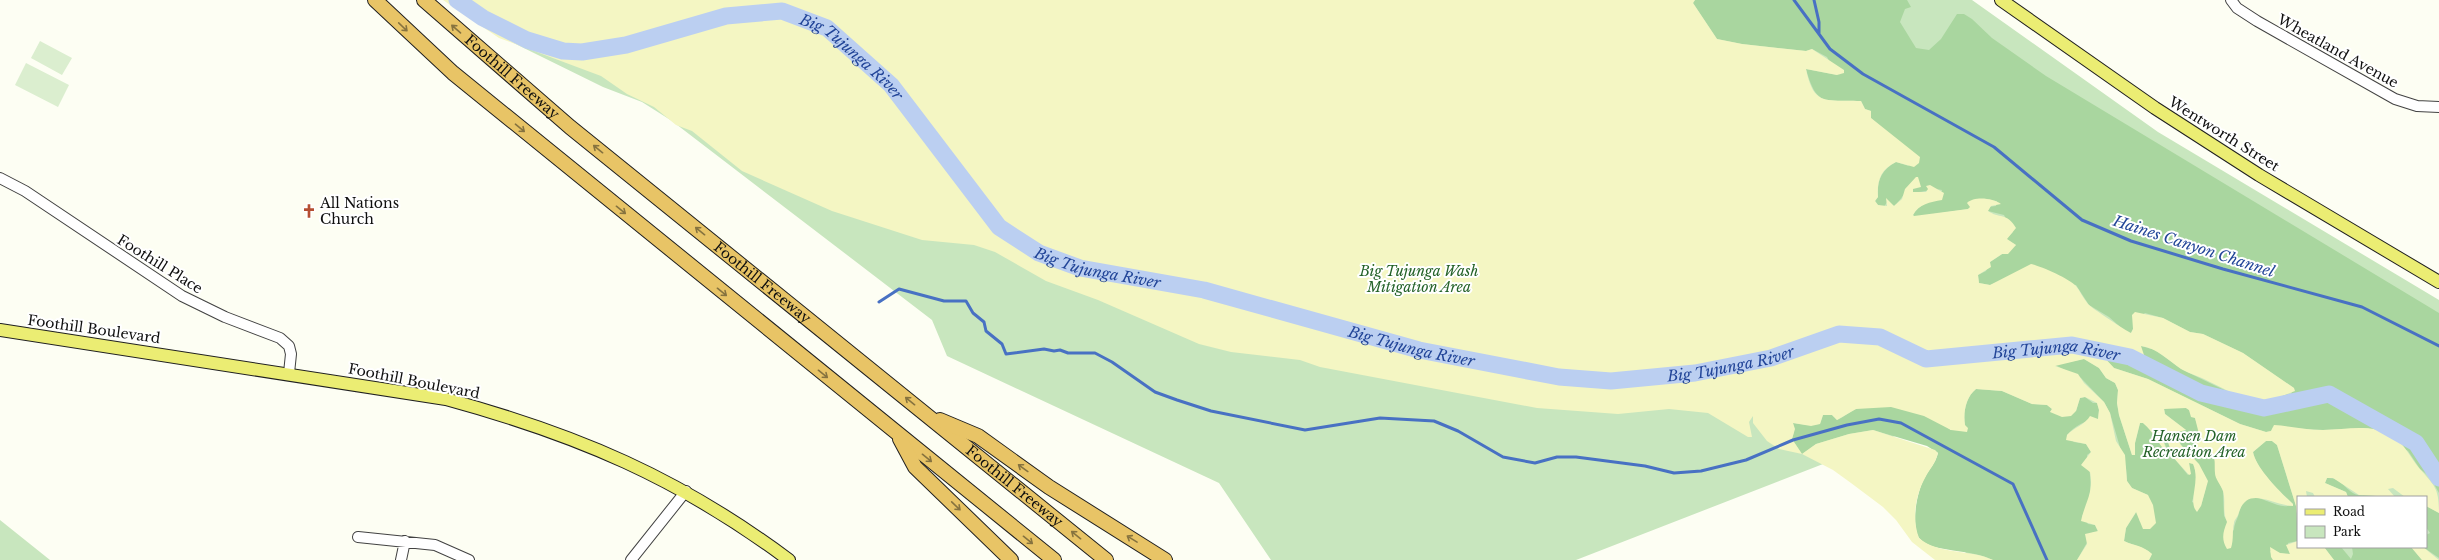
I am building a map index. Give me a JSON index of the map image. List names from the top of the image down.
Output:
{
  "streets": {
    "highway": ["Foothill Freeway"],
    "main road": ["Wentworth Street", "Foothill Boulevard"],
    "street": ["Wheatland Avenue", "Foothill Place"]
  },
  "crossings": [
    ["Foothill Place", "Foothill Boulevard"]
  ],
  "water": ["Big Tujunga River", "Haines Canyon Channel"],
  "parks": ["Big Tujunga Wash Mitigation Area", "Hansen Dam Recreation Area"],
  "places": {
    "church": ["All Nations Church"]
  },
  "legend": ["Road", "Park"]
}
